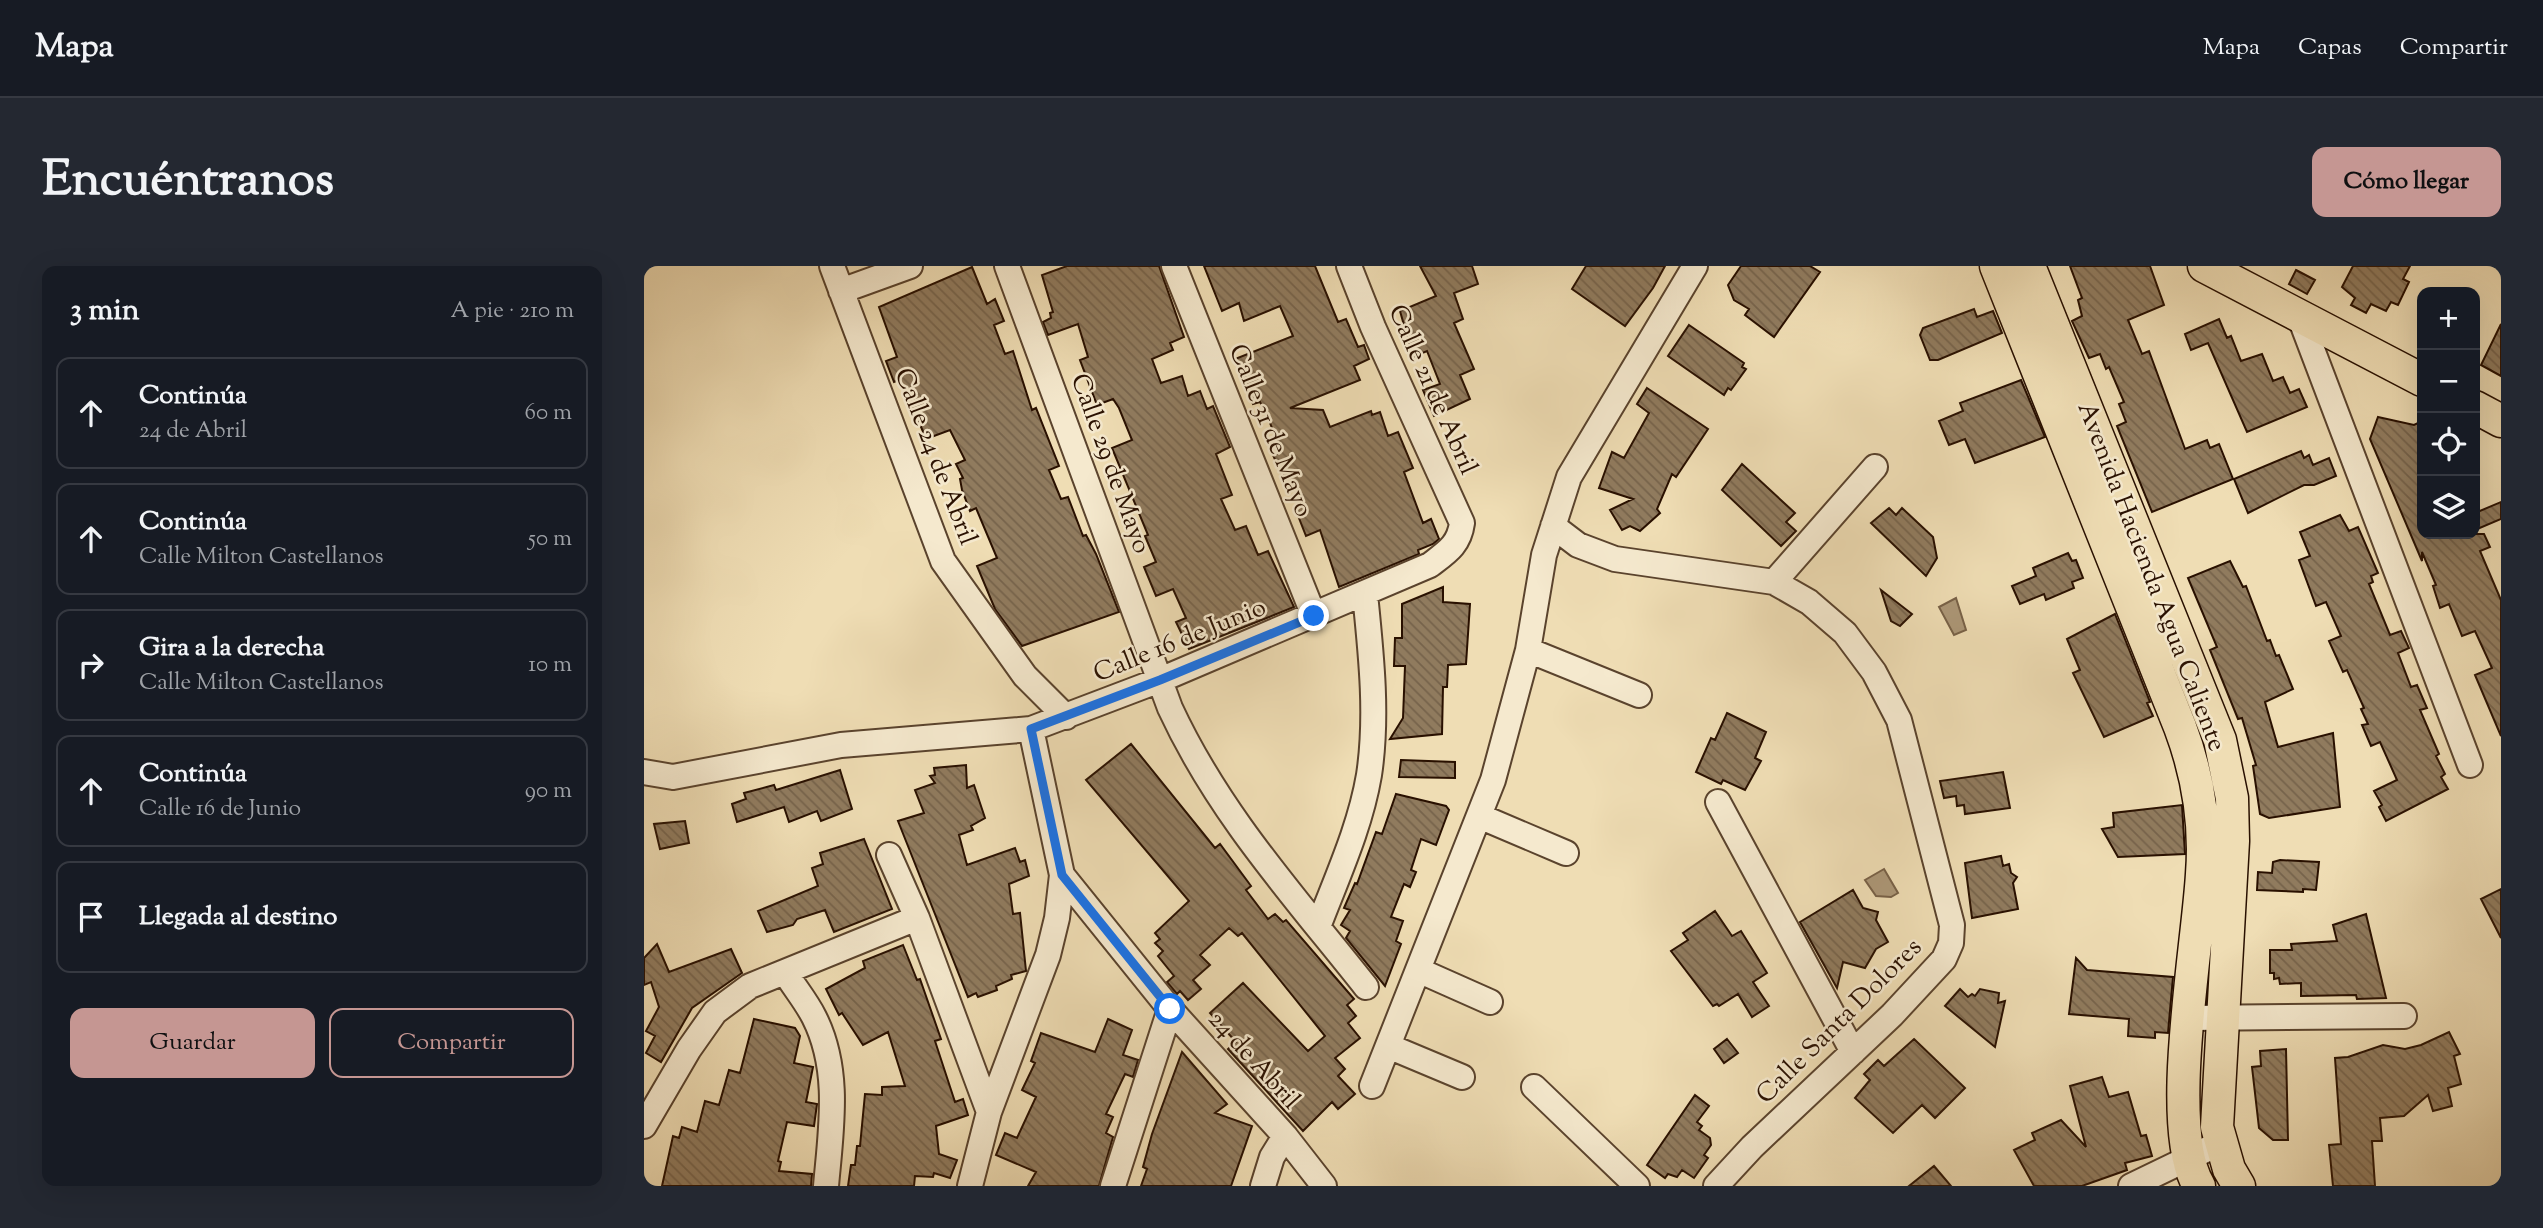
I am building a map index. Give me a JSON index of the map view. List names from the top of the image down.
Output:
{
  "streets": {
    "main road": ["Avenida Hacienda Agua Caliente"],
    "street": [
      "Calle 21 de Abril",
      "Calle 31 de Mayo",
      "Calle 24 de Abril",
      "Calle 29 de Mayo",
      "Calle 16 de Junio",
      "Calle Santa Dolores",
      "24 de Abril"
    ]
  },
  "crossings": [
    ["Calle 21 de Abril", "Calle 16 de Junio"],
    ["Calle 31 de Mayo", "Calle 16 de Junio"],
    ["Calle 24 de Abril", "Calle 16 de Junio"],
    ["Calle 29 de Mayo", "Calle 16 de Junio"]
  ],
  "page": {
    "header": "Mapa",
    "nav": ["Mapa", "Capas", "Compartir"],
    "title": "Encuéntranos",
    "buttons": [
      "Cómo llegar",
      ["Guardar", "Compartir"]
    ],
    "heading": ["3 min", "A pie · 210 m"],
    "map_buttons": ["+", "−"],
    "list": [
      ["Continúa", "24 de Abril", "60 m"],
      ["Continúa", "Calle Milton Castellanos", "50 m"],
      ["Gira a la derecha", "Calle Milton Castellanos", "10 m"],
      ["Continúa", "Calle 16 de Junio", "90 m"],
      "Llegada al destino"
    ]
  }
}
